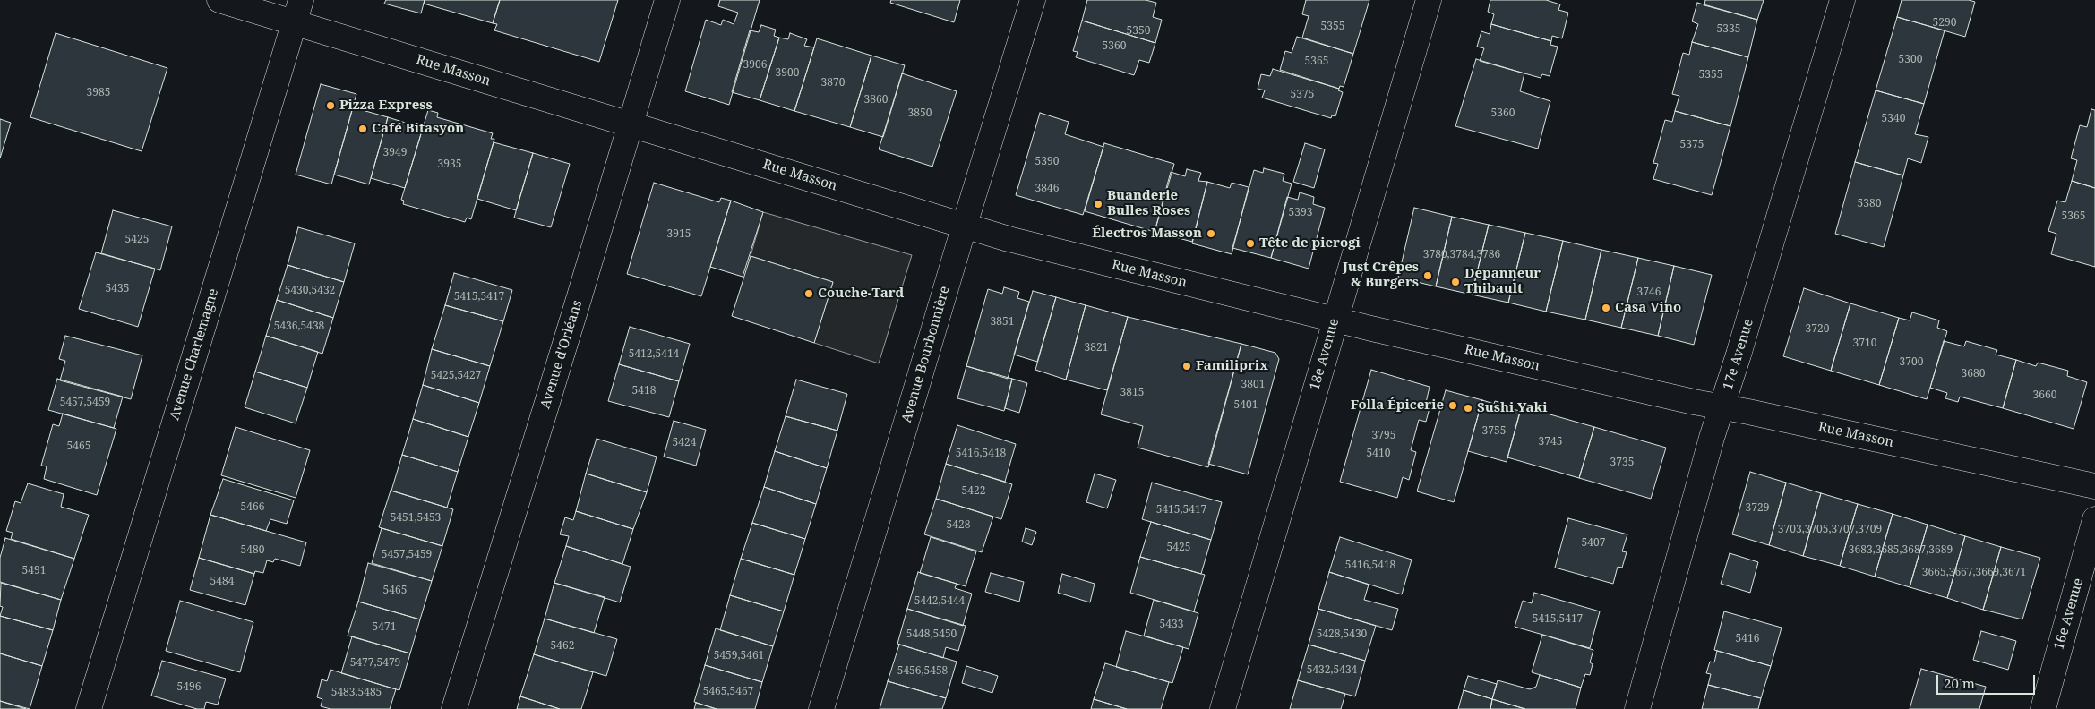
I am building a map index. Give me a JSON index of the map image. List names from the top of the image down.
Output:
{
  "streets": {
    "street": [
      "Rue Masson",
      "Avenue Charlemagne",
      "Avenue d'Orléans",
      "Avenue Bourbonnière",
      "18e Avenue",
      "17e Avenue",
      "16e Avenue"
    ]
  },
  "crossings": [
    ["Rue Masson", "Avenue Charlemagne"],
    ["Rue Masson", "Avenue d'Orléans"],
    ["Rue Masson", "Avenue Bourbonnière"],
    ["Rue Masson", "18e Avenue"],
    ["Rue Masson", "17e Avenue"]
  ],
  "places": [
    "Pizza Express",
    "Café Bitasyon",
    "Buanderie Bulles Roses",
    "Électros Masson",
    "Tête de pierogi",
    "Just Crêpes & Burgers",
    "Depanneur Thibault",
    "Couche-Tard",
    "Casa Vino",
    "Familiprix",
    "Folla Épicerie",
    "Sushi Yaki"
  ],
  "house_numbers": [
    "5290",
    "5355",
    "5335",
    "5350",
    "5360",
    "5300",
    "5365",
    "3906",
    "3900",
    "5355",
    "3870",
    "3985",
    "5375",
    "3860",
    "3850",
    "5360",
    "5340",
    "5375",
    "3949",
    "5390",
    "3935",
    "3846",
    "5380",
    "5393",
    "5365",
    "3915",
    "5425",
    "3780,3784,3786",
    "5435",
    "5430,5432",
    "3746",
    "5415,5417",
    "3851",
    "5436,5438",
    "3720",
    "3710",
    "3821",
    "5412,5414",
    "3700",
    "3680",
    "5425,5427",
    "3801",
    "5418",
    "3815",
    "3660",
    "5457,5459",
    "5401",
    "3755",
    "3795",
    "3745",
    "5424",
    "5465",
    "5416,5418",
    "5410",
    "3735",
    "5422",
    "5466",
    "3729",
    "5415,5417",
    "5451,5453",
    "5428",
    "3703,3705,3707,3709",
    "5407",
    "5425",
    "5480",
    "3683,3685,3687,3689",
    "5457,5459",
    "5416,5418",
    "5491",
    "3665,3667,3669,3671",
    "5484",
    "5465",
    "5442,5444",
    "5415,5417",
    "5433",
    "5471",
    "5448,5450",
    "5428,5430",
    "5416",
    "5462",
    "5459,5461",
    "5477,5479",
    "5432,5434",
    "5456,5458",
    "5496",
    "5465,5467",
    "5483,5485"
  ],
  "scale_bar": "20 m"
}
